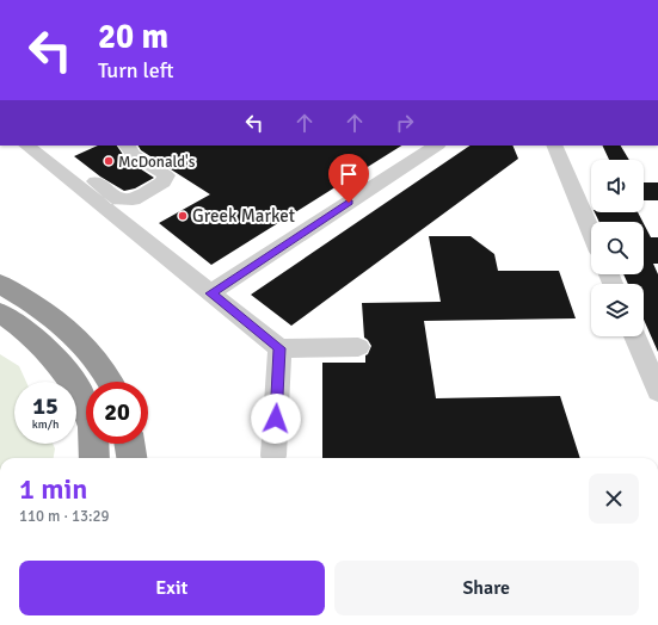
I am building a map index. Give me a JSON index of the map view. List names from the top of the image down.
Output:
{
  "places": ["McDonald's", "Greek Market"],
  "page": {
    "turn": ["20 m", "Turn left"],
    "speed": "15 km/h",
    "limit": "20",
    "heading": ["1 min", "110 m · 13:29"],
    "buttons": ["Exit", "Share"]
  }
}
